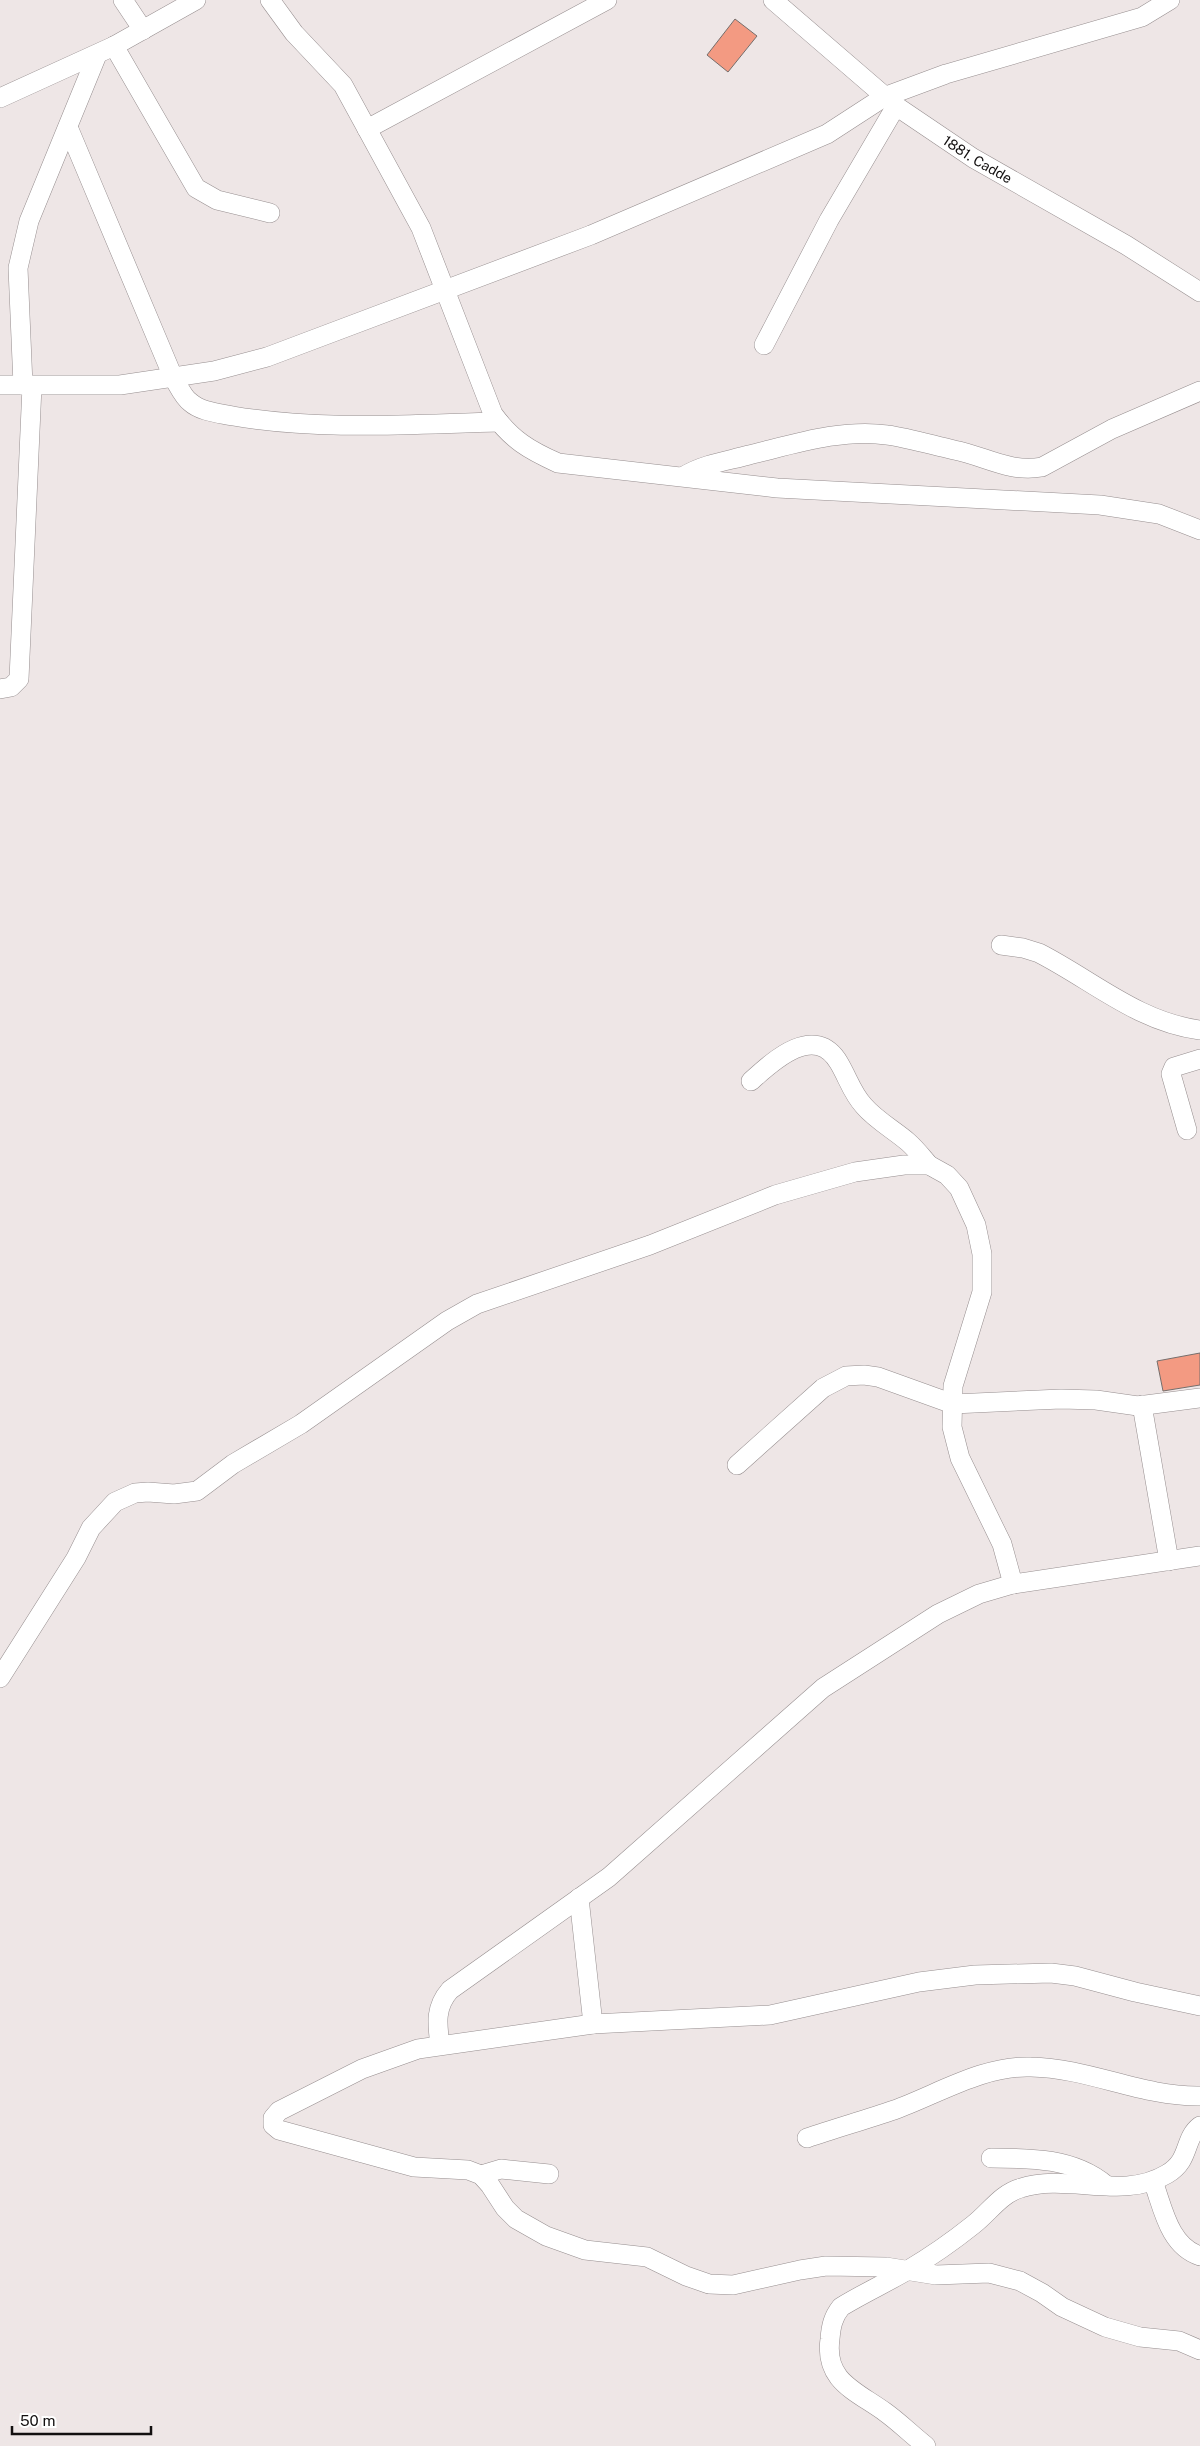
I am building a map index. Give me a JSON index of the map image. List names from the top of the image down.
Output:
{
  "streets": {
    "street": ["1881. Cadde"]
  },
  "scale_bar": "50 m"
}
